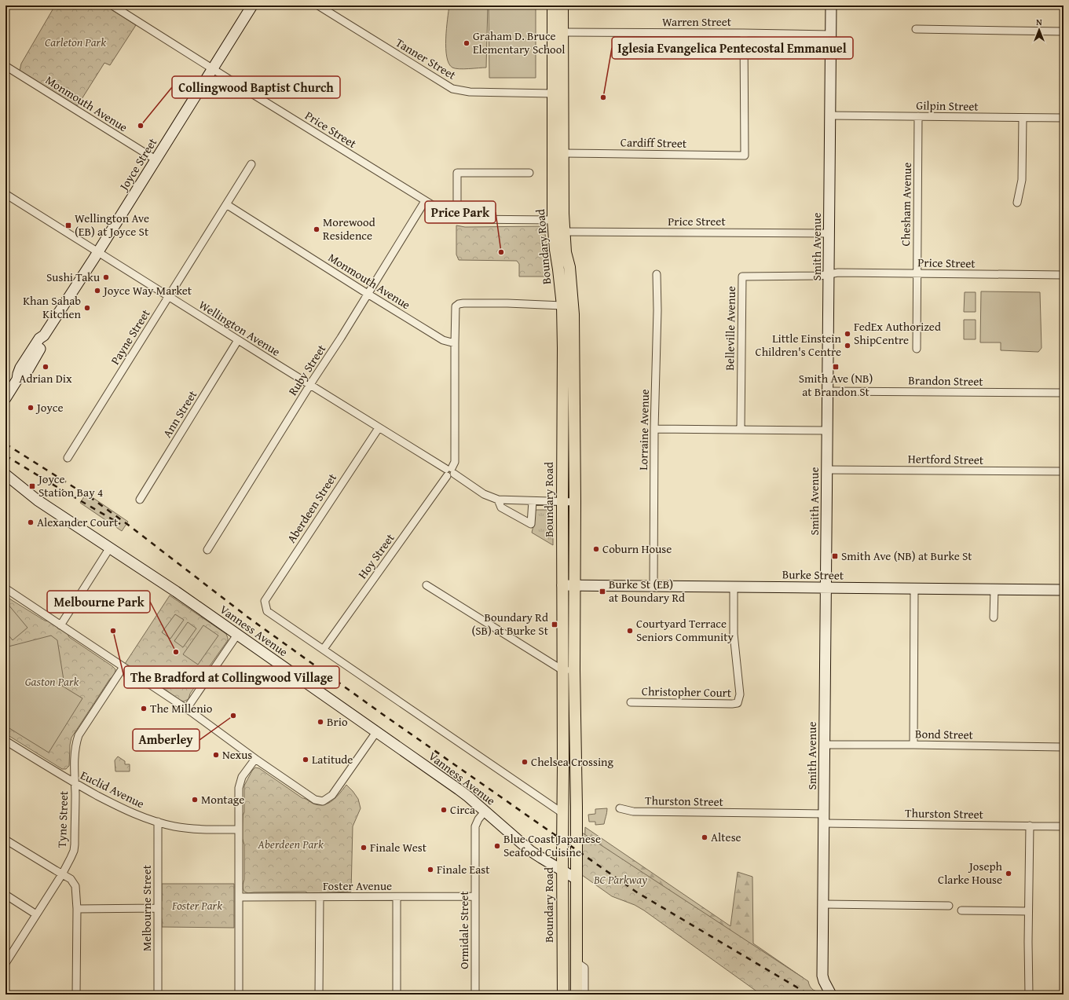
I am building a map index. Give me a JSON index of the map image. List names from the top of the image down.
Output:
{
  "streets": {
    "main road": ["Boundary Road"],
    "street": [
      "Warren Street",
      "Tanner Street",
      "Monmouth Avenue",
      "Gilpin Street",
      "Price Street",
      "Cardiff Street",
      "Joyce Street",
      "Chesham Avenue",
      "Smith Avenue",
      "Wellington Avenue",
      "Belleville Avenue",
      "Payne Street",
      "Ruby Street",
      "Brandon Street",
      "Ann Street",
      "Lorraine Avenue",
      "Hertford Street",
      "Aberdeen Street",
      "Hoy Street",
      "Burke Street",
      "Vanness Avenue",
      "Christopher Court",
      "Bond Street",
      "Euclid Avenue",
      "Thurston Street",
      "Tyne Street",
      "Foster Avenue",
      "Melbourne Street",
      "Ormidale Street"
    ]
  },
  "crossings": [
    ["Warren Street", "Cardiff Street"],
    ["Warren Street", "Boundary Road"],
    ["Warren Street", "Smith Avenue"],
    ["Tanner Street", "Boundary Road"],
    ["Monmouth Avenue", "Joyce Street"],
    ["Monmouth Avenue", "Payne Street"],
    ["Monmouth Avenue", "Ruby Street"],
    ["Monmouth Avenue", "Hoy Street"],
    ["Gilpin Street", "Chesham Avenue"],
    ["Gilpin Street", "Smith Avenue"],
    ["Price Street", "Joyce Street"],
    ["Price Street", "Chesham Avenue"],
    ["Price Street", "Boundary Road"],
    ["Price Street", "Smith Avenue"],
    ["Price Street", "Belleville Avenue"],
    ["Price Street", "Ruby Street"],
    ["Cardiff Street", "Boundary Road"],
    ["Joyce Street", "Wellington Avenue"],
    ["Boundary Road", "Wellington Avenue"],
    ["Boundary Road", "Hoy Street"],
    ["Boundary Road", "Burke Street"],
    ["Boundary Road", "Vanness Avenue"],
    ["Smith Avenue", "Belleville Avenue"],
    ["Smith Avenue", "Brandon Street"],
    ["Smith Avenue", "Hertford Street"],
    ["Smith Avenue", "Burke Street"],
    ["Smith Avenue", "Bond Street"],
    ["Smith Avenue", "Thurston Street"],
    ["Wellington Avenue", "Payne Street"],
    ["Wellington Avenue", "Ruby Street"],
    ["Wellington Avenue", "Ann Street"],
    ["Wellington Avenue", "Aberdeen Street"],
    ["Wellington Avenue", "Hoy Street"],
    ["Lorraine Avenue", "Burke Street"],
    ["Aberdeen Street", "Vanness Avenue"],
    ["Hoy Street", "Vanness Avenue"],
    ["Burke Street", "Christopher Court"],
    ["Vanness Avenue", "Ormidale Street"],
    ["Euclid Avenue", "Tyne Street"],
    ["Euclid Avenue", "Melbourne Street"],
    ["Foster Avenue", "Ormidale Street"]
  ],
  "parks": [
    "Carleton Park",
    "Gaston Park",
    "Aberdeen Park",
    "BC Parkway",
    "Foster Park"
  ],
  "places": {
    "other": [
      "Graham D. Bruce Elementary School",
      "Iglesia Evangelica Pentecostal Emmanuel",
      "Collingwood Baptist Church",
      "Morewood Residence",
      "Price Park",
      "Sushi Taku",
      "Joyce Way Market",
      "Khan Sahab Kitchen",
      "FedEx Authorized ShipCentre",
      "Little Einstein Children's Centre",
      "Adrian Dix",
      "Joyce",
      "Alexander Court",
      "Coburn House",
      "The Bradford at Collingwood Village",
      "Courtyard Terrace Seniors Community",
      "Melbourne Park",
      "The Millenio",
      "Amberley",
      "Brio",
      "Nexus",
      "Latitude",
      "Chelsea Crossing",
      "Montage",
      "Circa",
      "Altese",
      "Blue Coast Japanese Seafood Cuisine",
      "Finale West",
      "Finale East",
      "Joseph Clarke House"
    ],
    "transit": [
      "Wellington Ave (EB) at Joyce St",
      "Smith Ave (NB) at Brandon St",
      "Joyce Station Bay 4",
      "Smith Ave (NB) at Burke St",
      "Burke St (EB) at Boundary Rd",
      "Boundary Rd (SB) at Burke St"
    ]
  },
  "north": "top"
}
